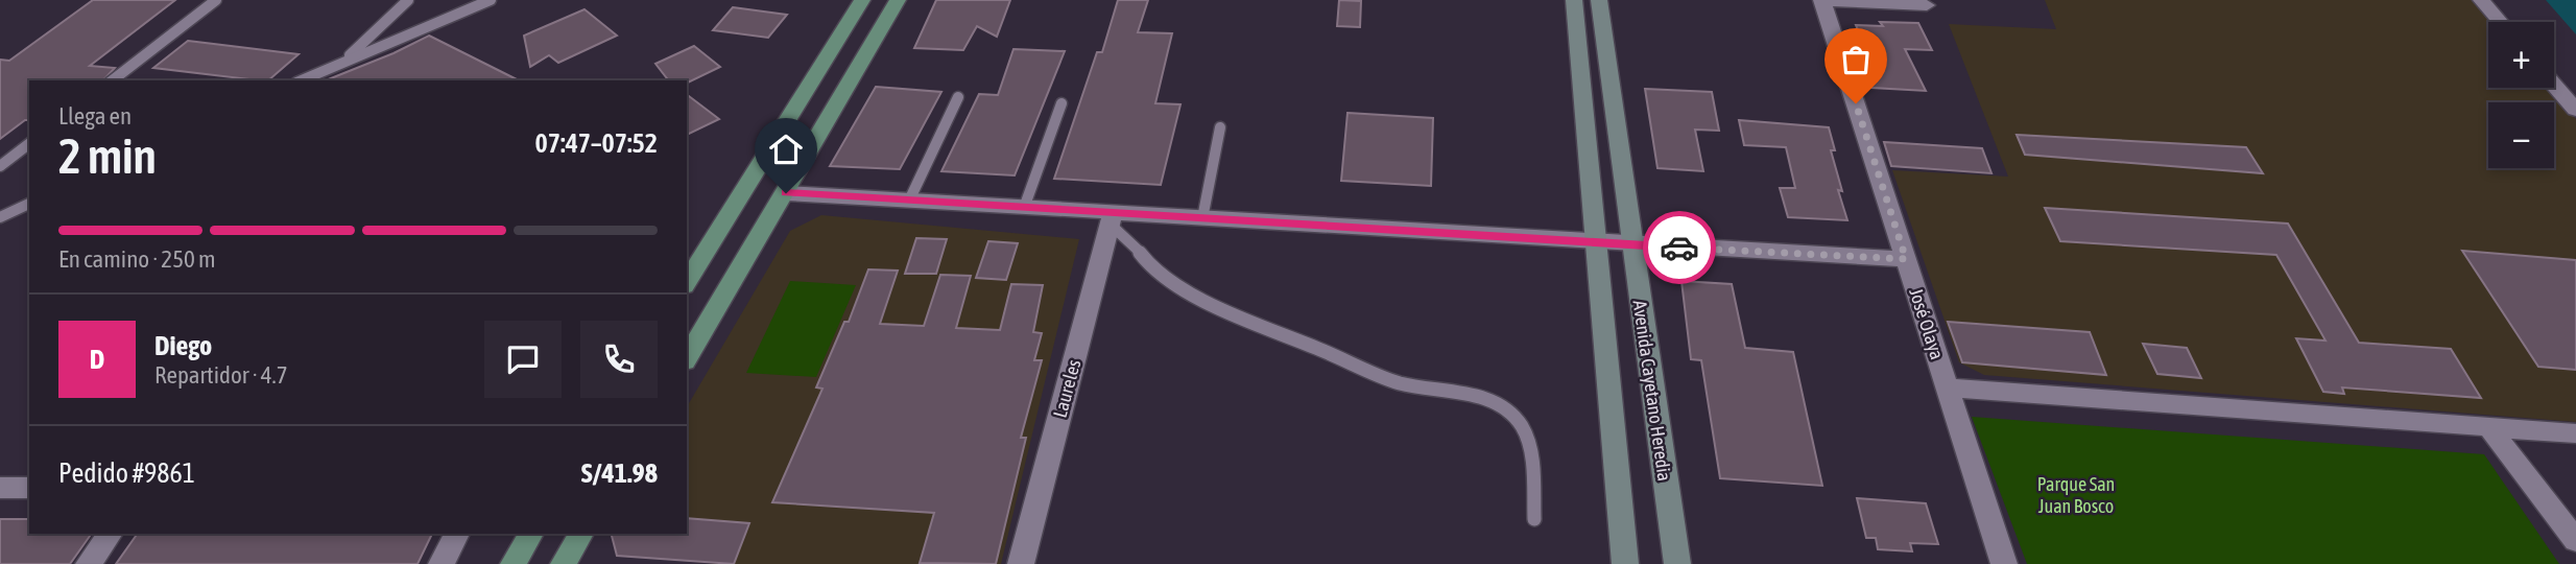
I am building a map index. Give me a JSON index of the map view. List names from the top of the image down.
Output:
{
  "streets": {
    "main road": ["Avenida Cayetano Heredia"],
    "street": ["José Olaya", "Laureles"]
  },
  "parks": ["Parque San Juan Bosco"],
  "page": {
    "map_buttons": ["+", "−"],
    "heading": ["2 min", "Llega en", "07:47–07:52"],
    "panel": [
      "Diego",
      "Repartidor · 4.7",
      "Pedido #9861",
      "S/41.98"
    ],
    "bar": "En camino · 250 m",
    "round": "D"
  }
}
